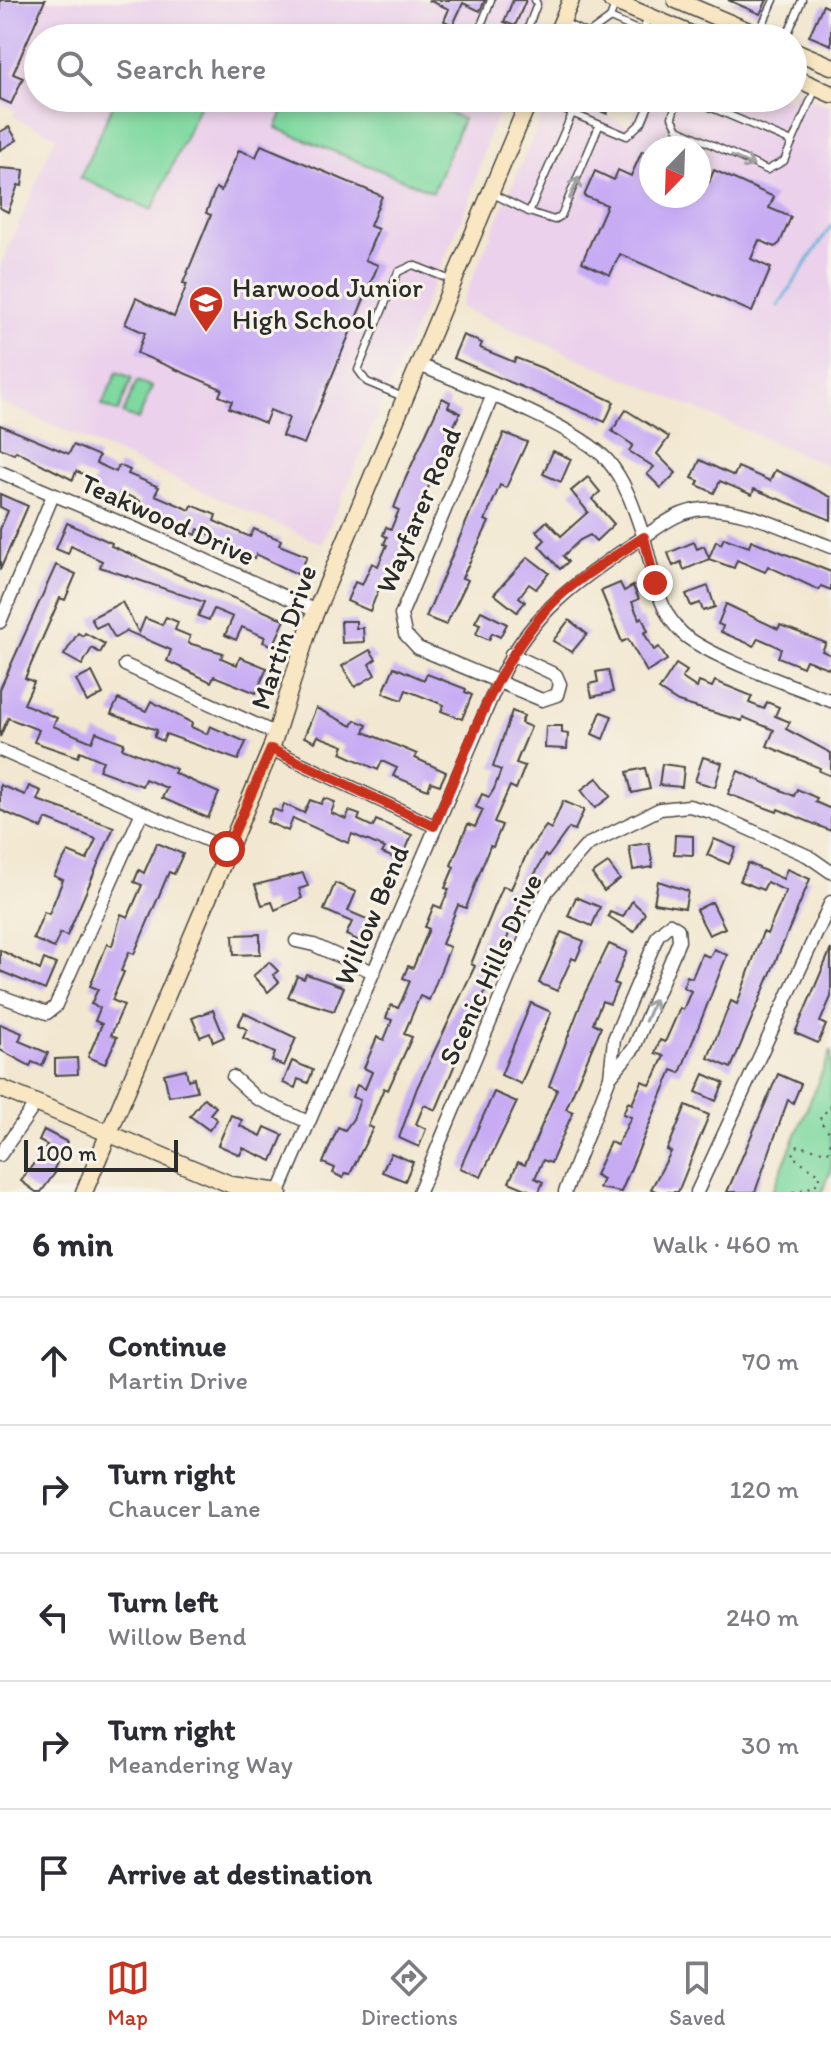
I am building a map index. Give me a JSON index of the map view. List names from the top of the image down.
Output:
{
  "streets": {
    "street": [
      "Wayfarer Road",
      "Teakwood Drive",
      "Martin Drive",
      "Willow Bend",
      "Scenic Hills Drive"
    ]
  },
  "crossings": [
    ["Wayfarer Road", "Willow Bend"],
    ["Teakwood Drive", "Martin Drive"]
  ],
  "places": {
    "school or university": ["Harwood Junior High School"]
  },
  "scale_bar": "100 m",
  "north": "bottom left",
  "page": {
    "search": "Search here",
    "scale": "100 m",
    "heading": ["6 min", "Walk · 460 m"],
    "list": [
      ["Continue", "Martin Drive", "70 m"],
      ["Turn right", "Chaucer Lane", "120 m"],
      ["Turn left", "Willow Bend", "240 m"],
      ["Turn right", "Meandering Way", "30 m"],
      "Arrive at destination"
    ],
    "nav": ["Map", "Directions", "Saved"]
  }
}
